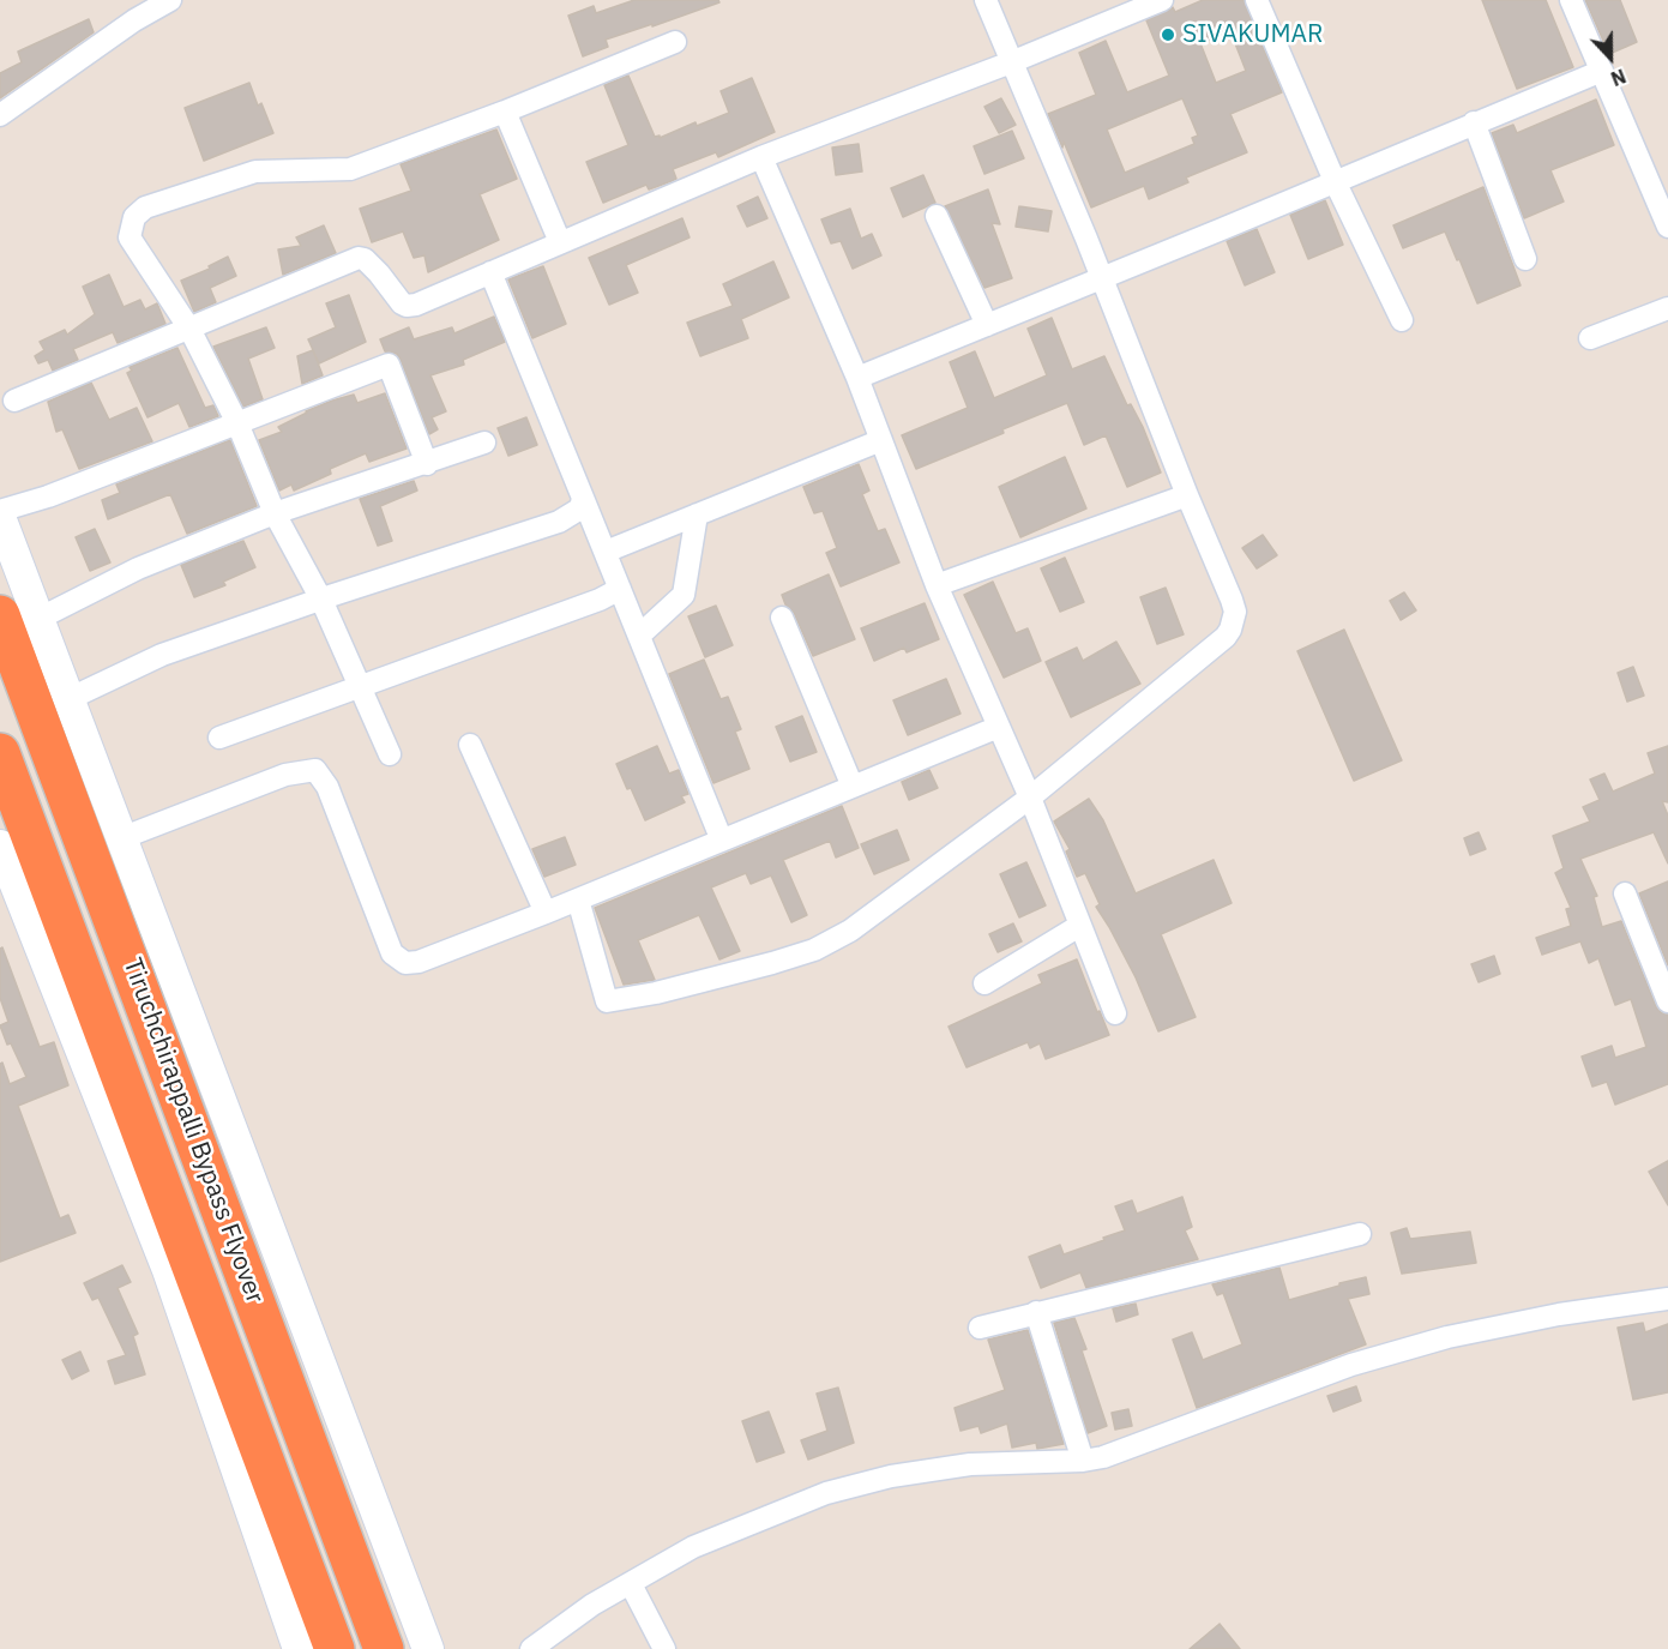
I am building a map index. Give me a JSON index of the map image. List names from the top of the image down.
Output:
{
  "streets": {
    "highway": ["Tiruchchirappalli Bypass Flyover"]
  },
  "places": ["SIVAKUMAR"],
  "north": "bottom"
}
